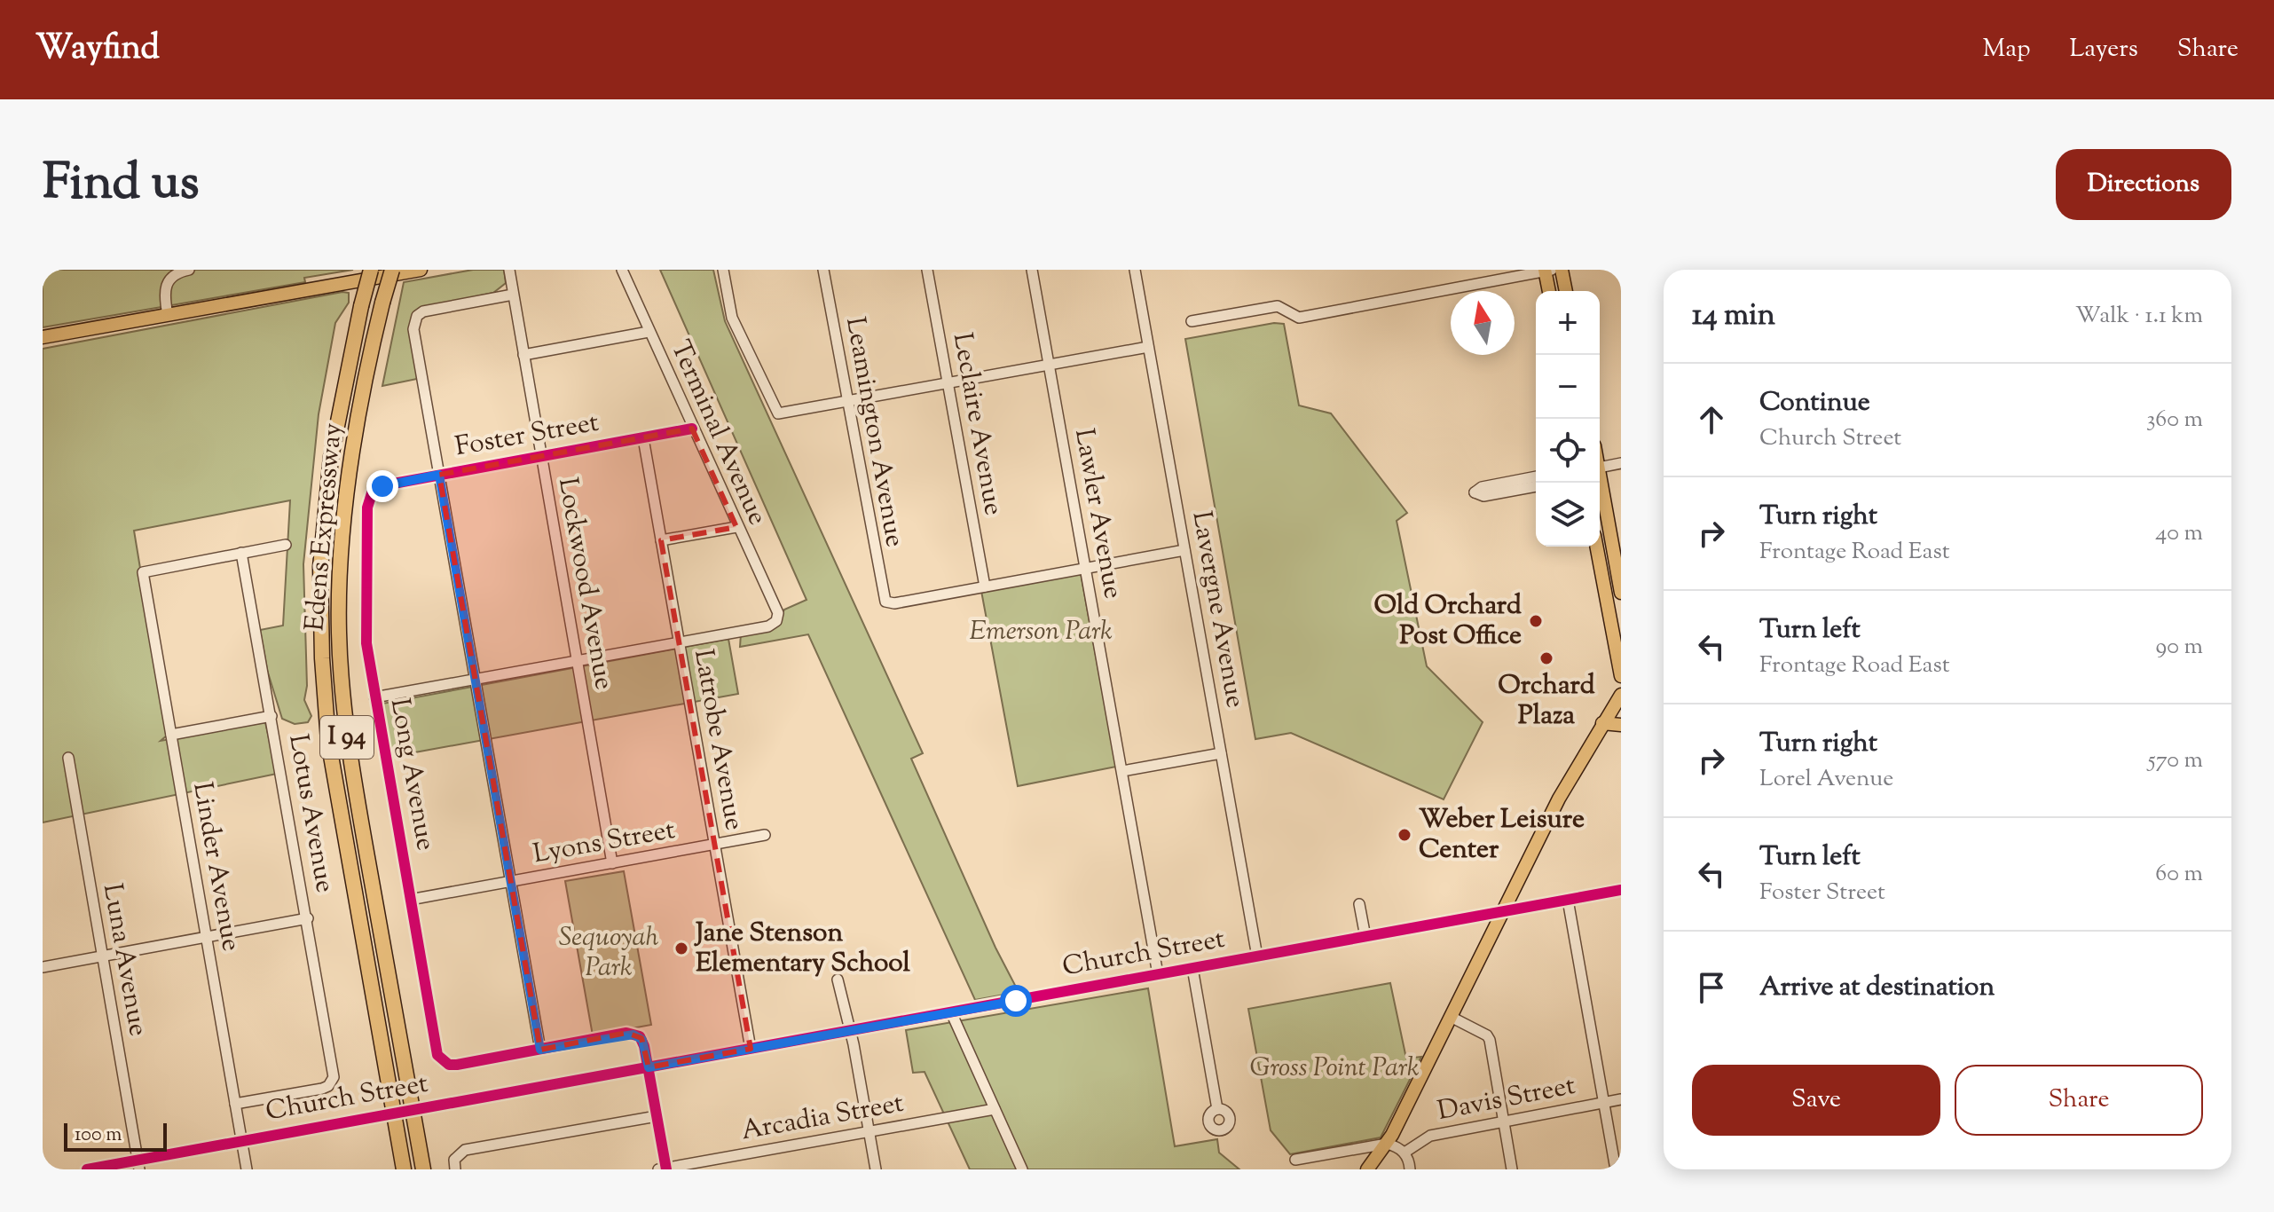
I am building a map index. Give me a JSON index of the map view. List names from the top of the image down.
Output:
{
  "streets": {
    "highway": ["Edens Expressway", "I 94"],
    "street": [
      "Leclaire Avenue",
      "Leamington Avenue",
      "Terminal Avenue",
      "Foster Street",
      "Lawler Avenue",
      "Lockwood Avenue",
      "Lavergne Avenue",
      "Latrobe Avenue",
      "Long Avenue",
      "Lotus Avenue",
      "Lyons Street",
      "Linder Avenue",
      "Church Street",
      "Luna Avenue",
      "Davis Street",
      "Arcadia Street"
    ]
  },
  "crossings": [
    ["Leclaire Avenue", "Leamington Avenue"],
    ["Terminal Avenue", "Foster Street"],
    ["Terminal Avenue", "Latrobe Avenue"],
    ["Foster Street", "Lockwood Avenue"],
    ["Foster Street", "Latrobe Avenue"],
    ["Foster Street", "Long Avenue"],
    ["Lawler Avenue", "Church Street"],
    ["Lockwood Avenue", "Lyons Street"],
    ["Lavergne Avenue", "Church Street"],
    ["Latrobe Avenue", "Lyons Street"],
    ["Latrobe Avenue", "Church Street"],
    ["Long Avenue", "Lyons Street"],
    ["Lotus Avenue", "Linder Avenue"],
    ["Linder Avenue", "Church Street"],
    ["Church Street", "Luna Avenue"]
  ],
  "parks": ["Emerson Park", "Sequoyah Park", "Gross Point Park"],
  "places": [
    "Old Orchard Post Office",
    "Orchard Plaza",
    "Weber Leisure Center",
    "Jane Stenson Elementary School"
  ],
  "scale_bar": "100 m",
  "north": "top",
  "page": {
    "header": "Wayfind",
    "nav": ["Map", "Layers", "Share"],
    "title": "Find us",
    "buttons": [
      "Directions",
      ["Save", "Share"]
    ],
    "heading": ["14 min", "Walk · 1.1 km"],
    "map_buttons": ["+", "−"],
    "list": [
      ["Continue", "Church Street", "360 m"],
      ["Turn right", "Frontage Road East", "40 m"],
      ["Turn left", "Frontage Road East", "90 m"],
      ["Turn right", "Lorel Avenue", "570 m"],
      ["Turn left", "Foster Street", "60 m"],
      "Arrive at destination"
    ],
    "scale": "100 m"
  }
}
